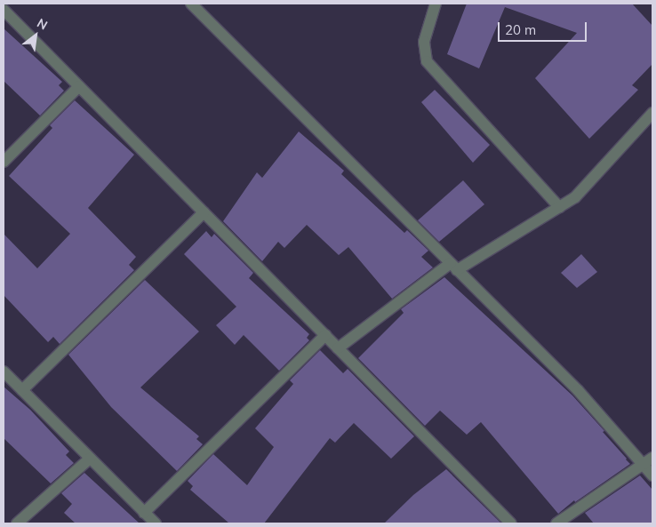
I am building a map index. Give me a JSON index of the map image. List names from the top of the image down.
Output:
{
  "scale_bar": "20 m",
  "north": "top right"
}
